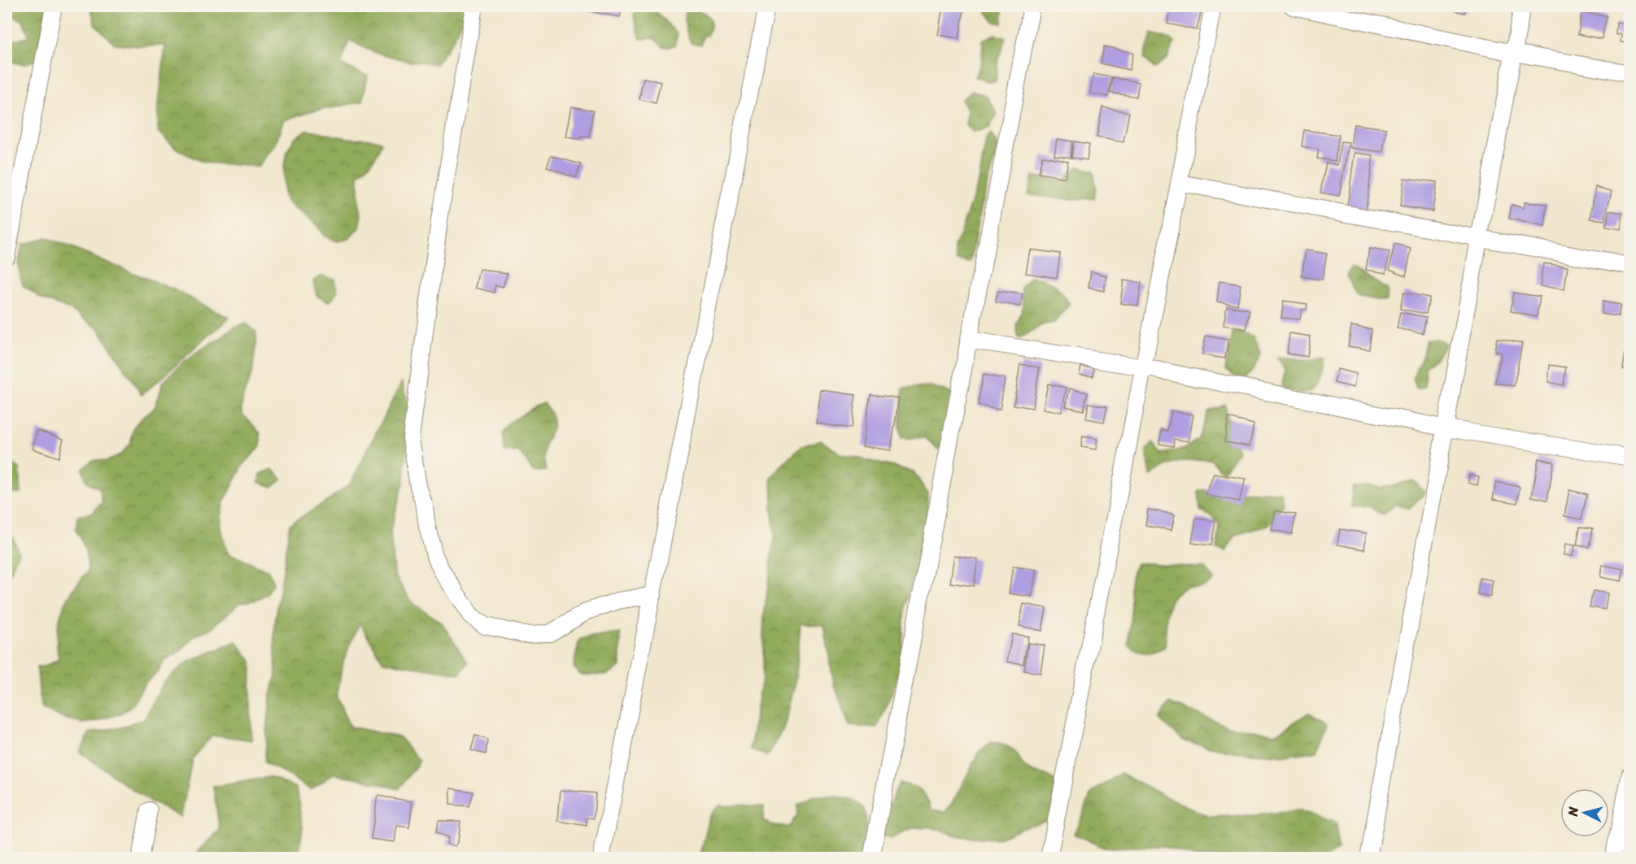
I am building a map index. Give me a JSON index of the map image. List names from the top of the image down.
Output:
{
  "north": "left"
}
